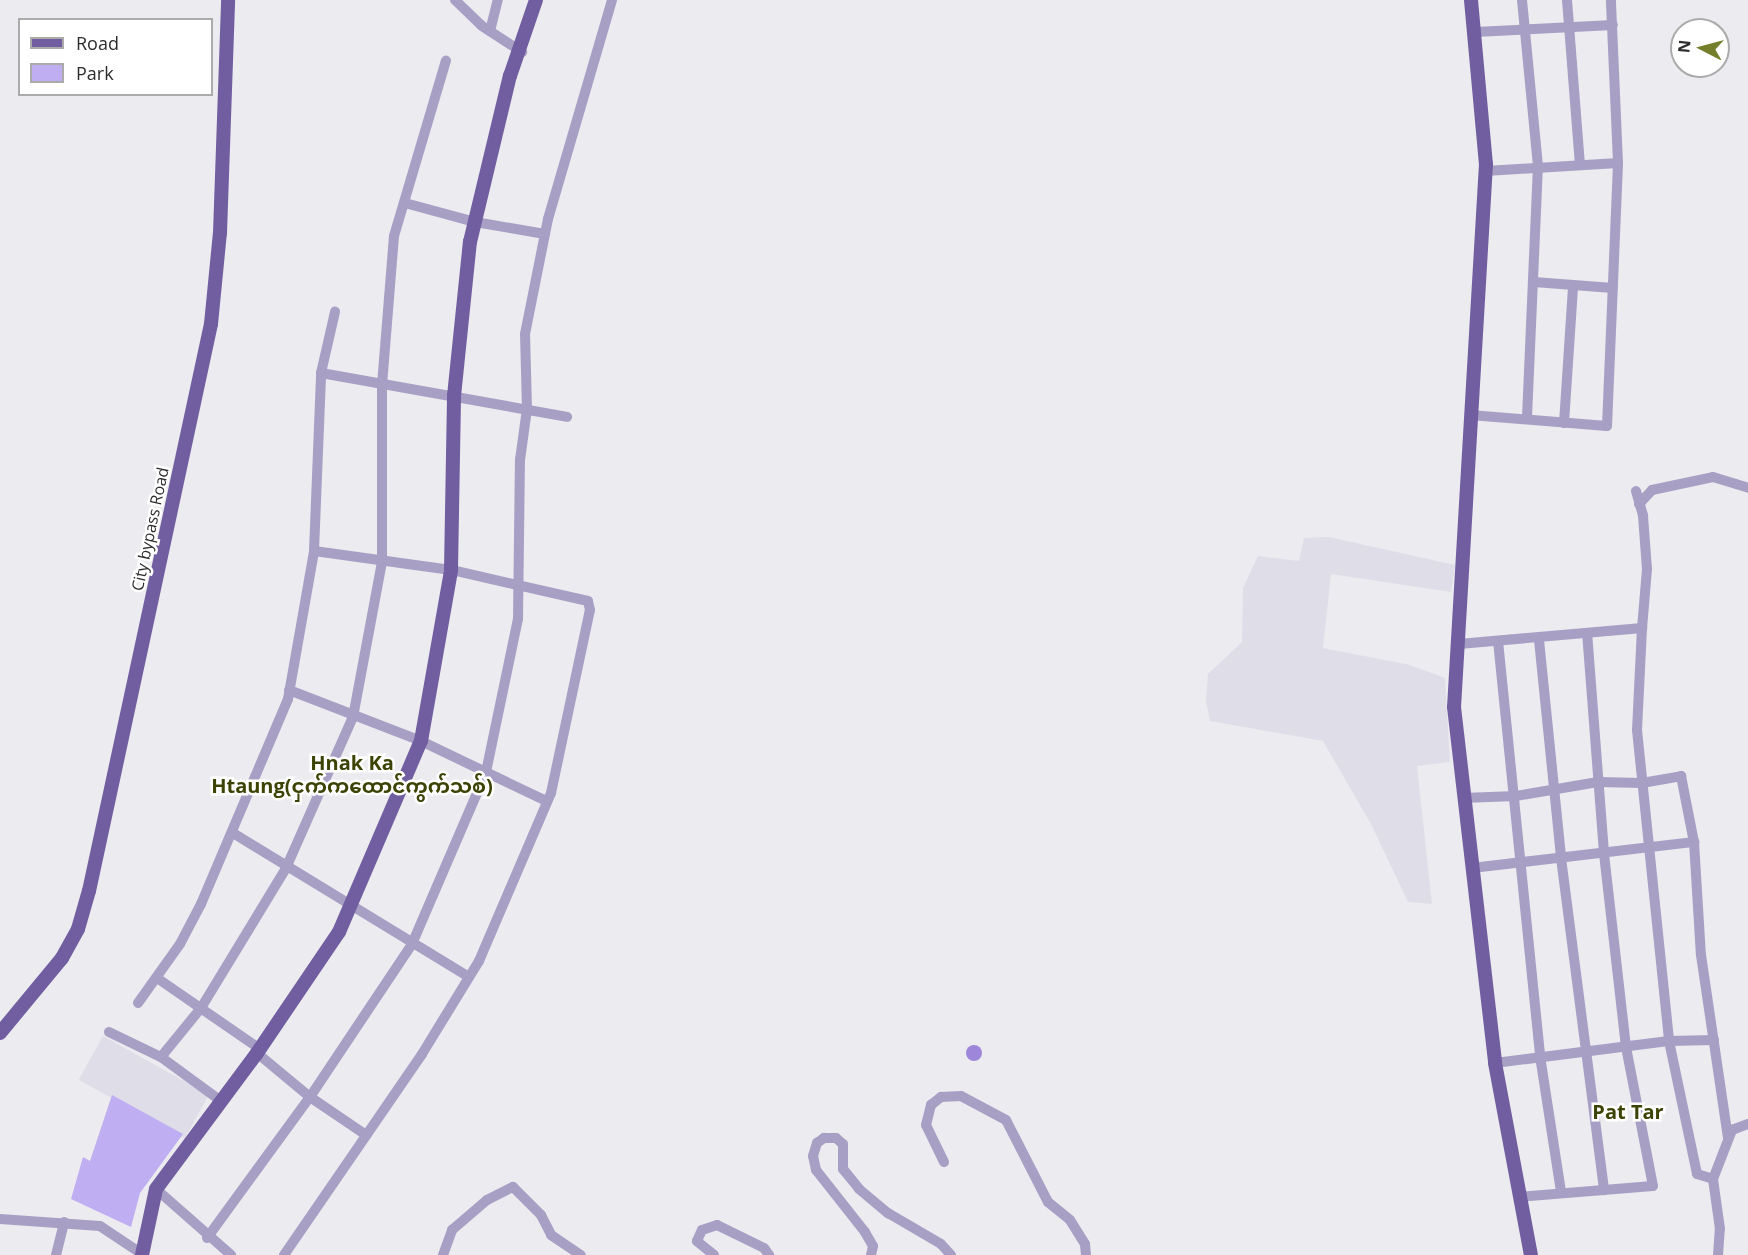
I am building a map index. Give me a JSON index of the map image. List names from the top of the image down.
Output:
{
  "streets": {
    "main road": ["City bypass Road"]
  },
  "districts": ["Hnak Ka Htaung(ငှက်ကထောင်ကွက်သစ်)", "Pat Tar"],
  "legend": ["Road", "Park"],
  "north": "left"
}
